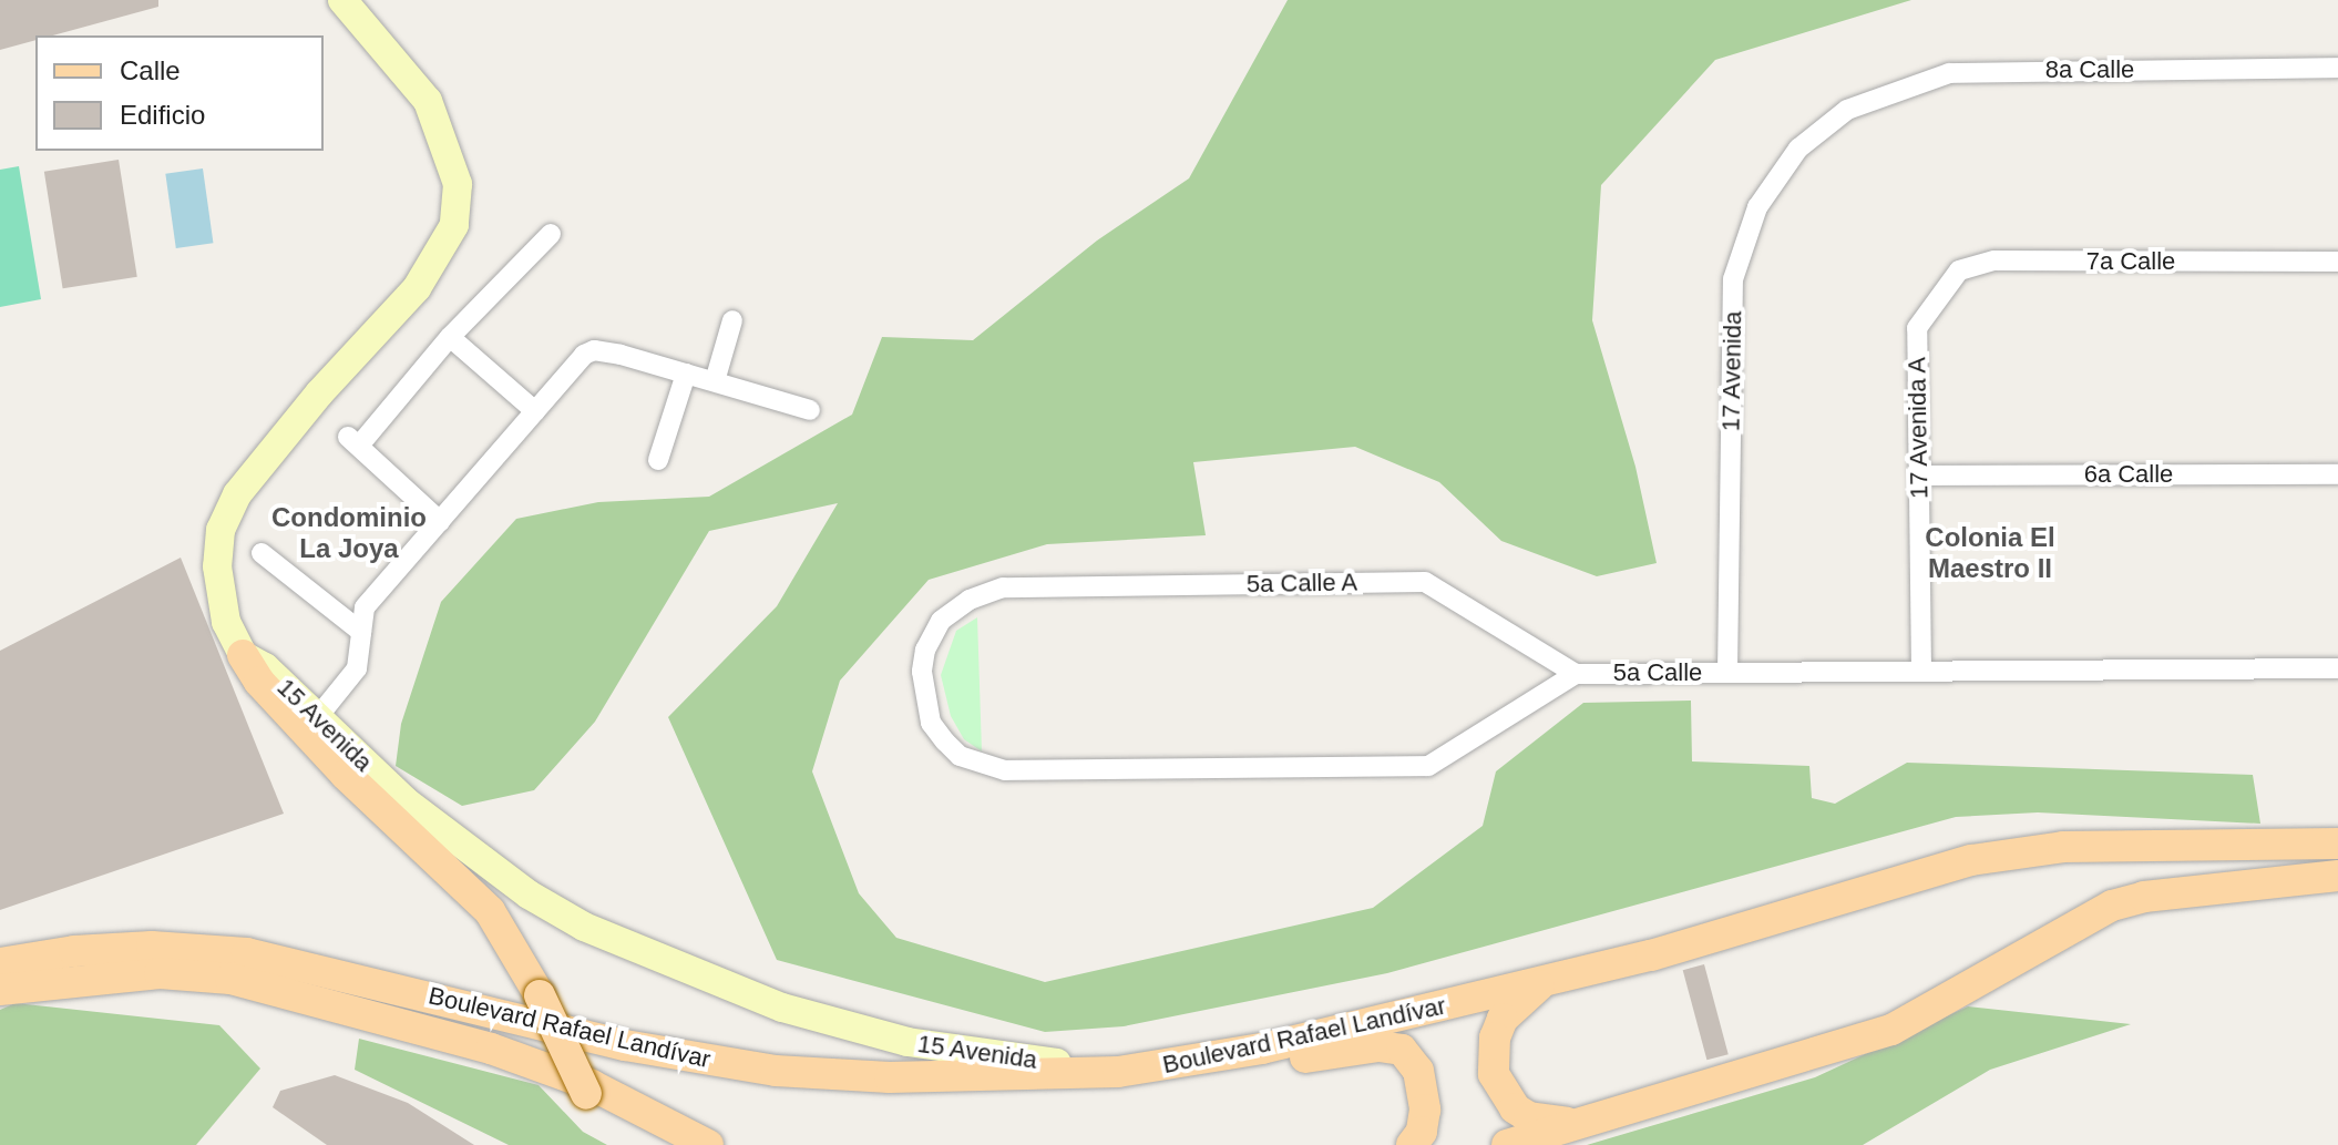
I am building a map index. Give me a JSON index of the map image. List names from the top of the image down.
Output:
{
  "streets": {
    "main road": ["Boulevard Rafael Landívar"],
    "street": [
      "8a Calle",
      "7a Calle",
      "17 Avenida",
      "17 Avenida A",
      "6a Calle",
      "5a Calle A",
      "5a Calle",
      "15 Avenida"
    ]
  },
  "crossings": [
    ["8a Calle", "17 Avenida"],
    ["7a Calle", "17 Avenida A"],
    ["17 Avenida", "5a Calle"],
    ["17 Avenida A", "6a Calle"],
    ["17 Avenida A", "5a Calle"],
    ["5a Calle A", "5a Calle"],
    ["15 Avenida", "Boulevard Rafael Landívar"]
  ],
  "districts": ["Condominio La Joya", "Colonia El Maestro II"],
  "legend": ["Calle", "Edificio"]
}
